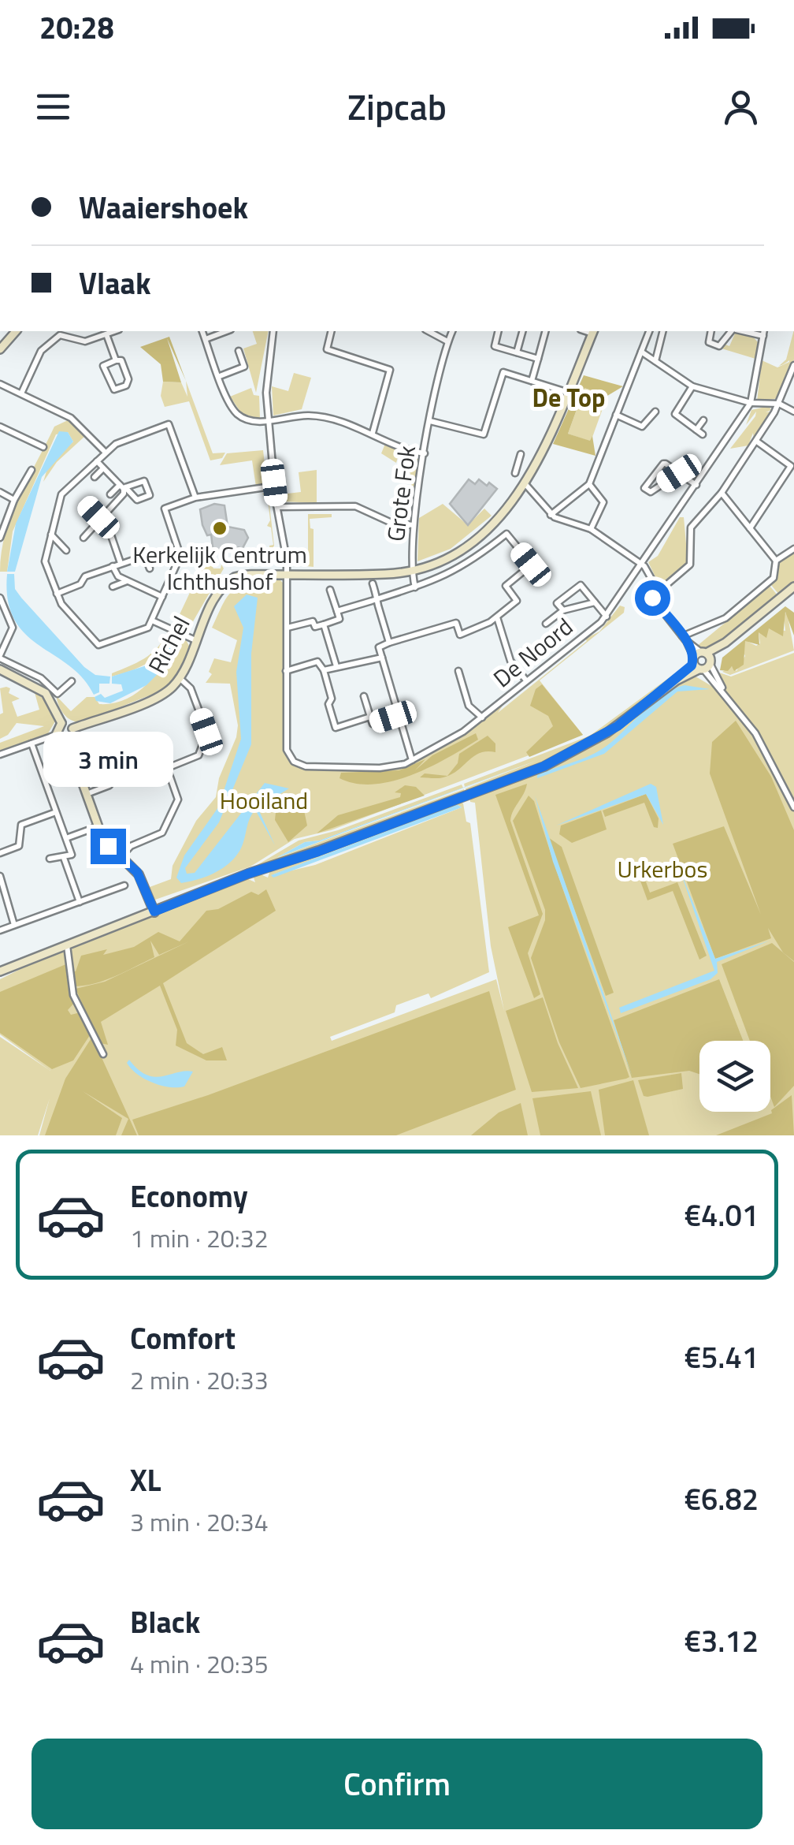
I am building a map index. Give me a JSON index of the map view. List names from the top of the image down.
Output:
{
  "streets": {
    "street": ["Grote Fok", "Richel", "De Noord"]
  },
  "districts": ["De Top"],
  "parks": ["Hooiland", "Urkerbos"],
  "places": ["Kerkelijk Centrum Ichthushof"],
  "page": {
    "status": "20:28",
    "header": "Zipcab",
    "banner": ["Waaiershoek", "Vlaak"],
    "bubble": "3 min",
    "list": [
      {
        "name": "Economy",
        "note": "1 min · 20:32",
        "value": "€4.01"
      },
      {
        "name": "Comfort",
        "note": "2 min · 20:33",
        "value": "€5.41"
      },
      {
        "name": "XL",
        "note": "3 min · 20:34",
        "value": "€6.82"
      },
      {
        "name": "Black",
        "note": "4 min · 20:35",
        "value": "€3.12"
      }
    ],
    "buttons": "Confirm"
  }
}
